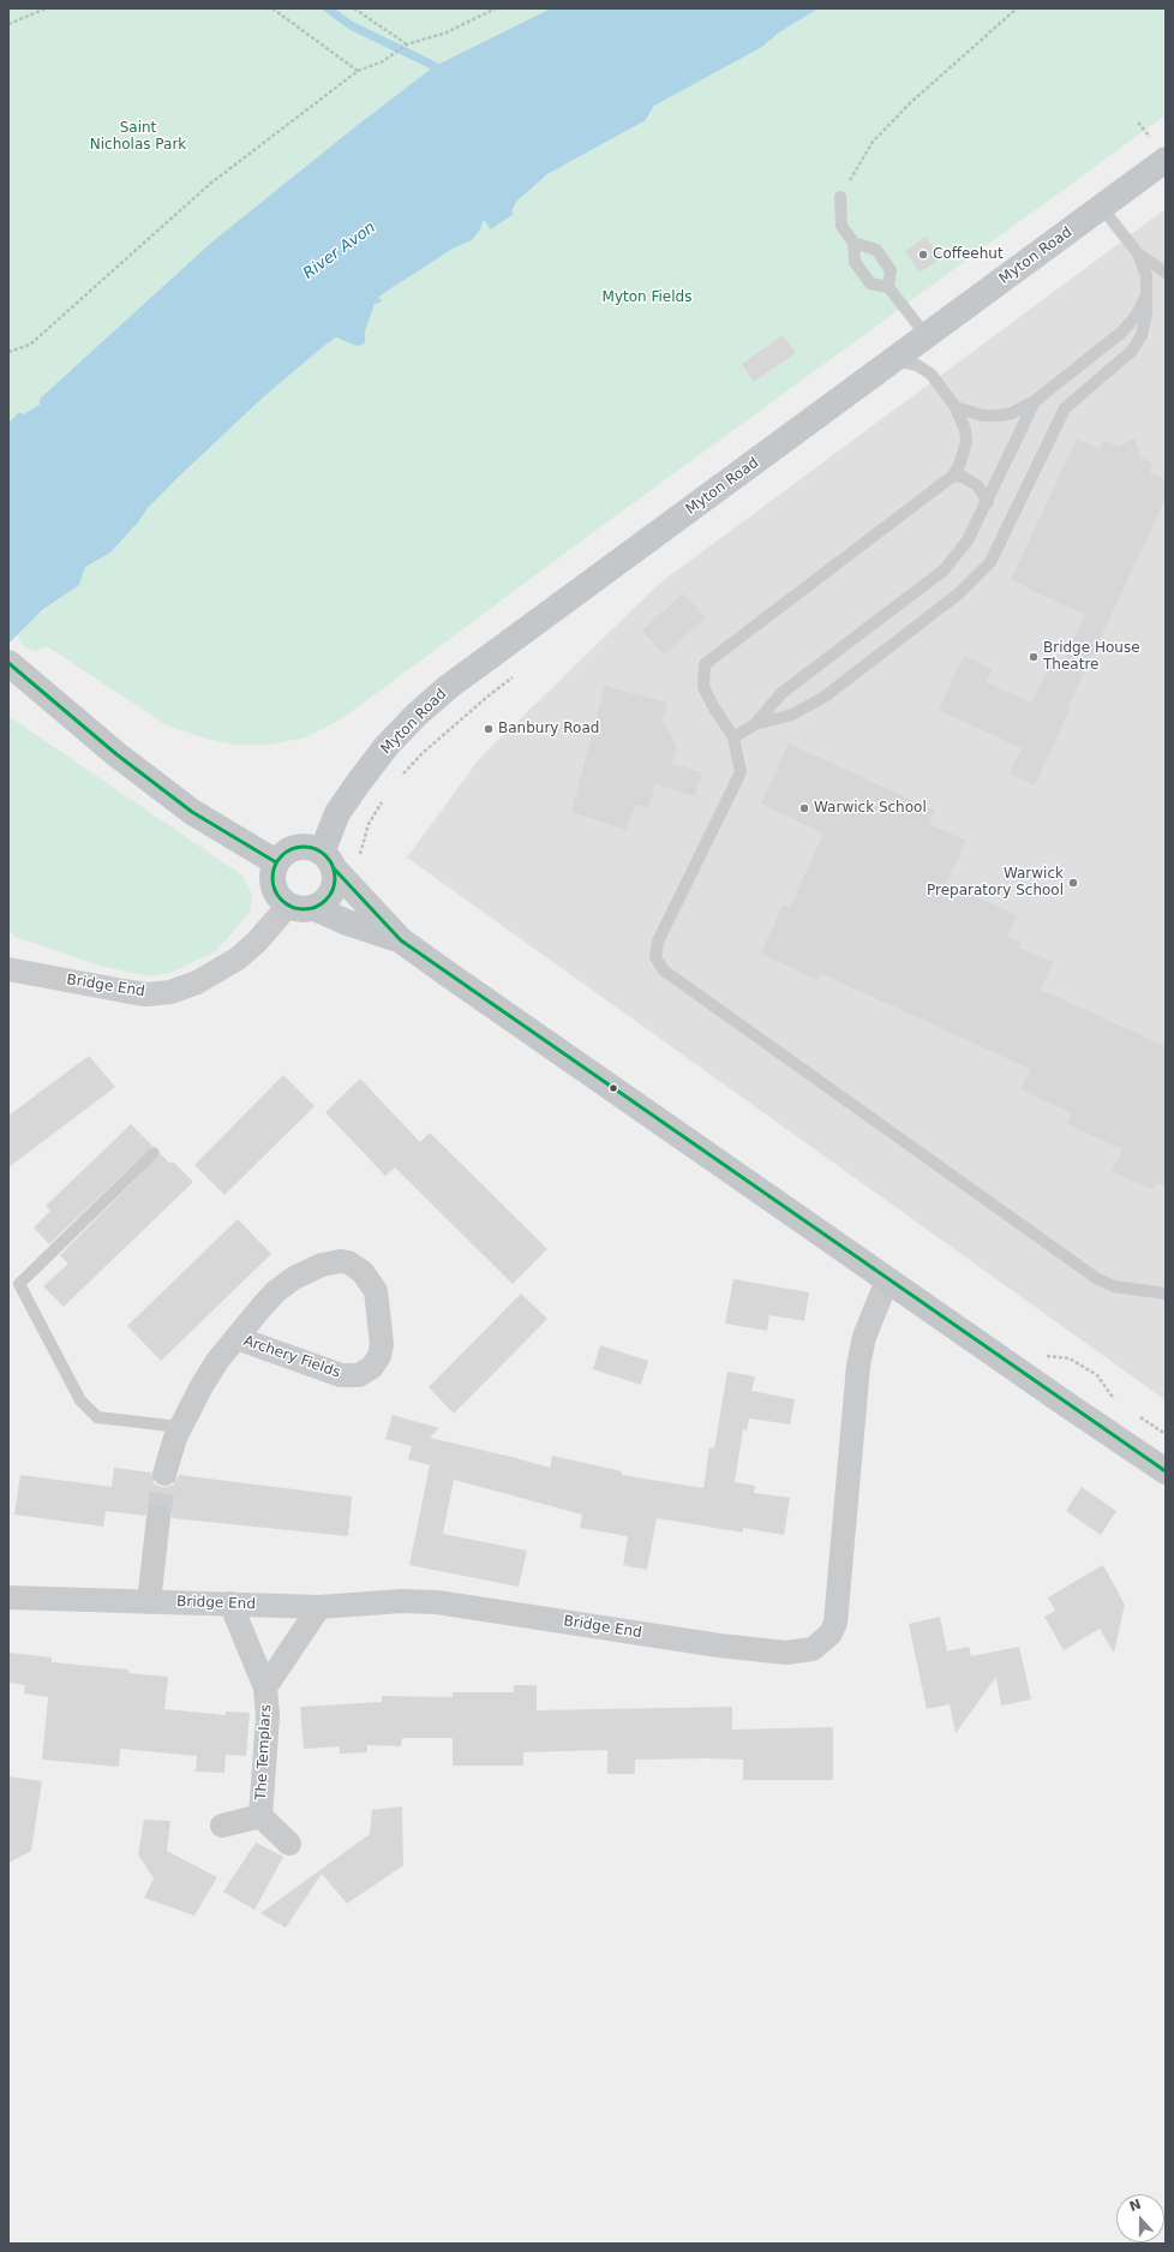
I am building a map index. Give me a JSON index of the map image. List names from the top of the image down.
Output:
{
  "streets": {
    "main road": ["Myton Road"],
    "street": ["Bridge End", "Archery Fields", "The Templars"]
  },
  "crossings": [
    ["Myton Road", "Bridge End"],
    ["Bridge End", "The Templars"]
  ],
  "water": ["River Avon"],
  "parks": ["Saint Nicholas Park", "Myton Fields"],
  "places": [
    "Coffeehut",
    "Bridge House Theatre",
    "Banbury Road",
    "Warwick School",
    "Warwick Preparatory School"
  ],
  "north": "top"
}
